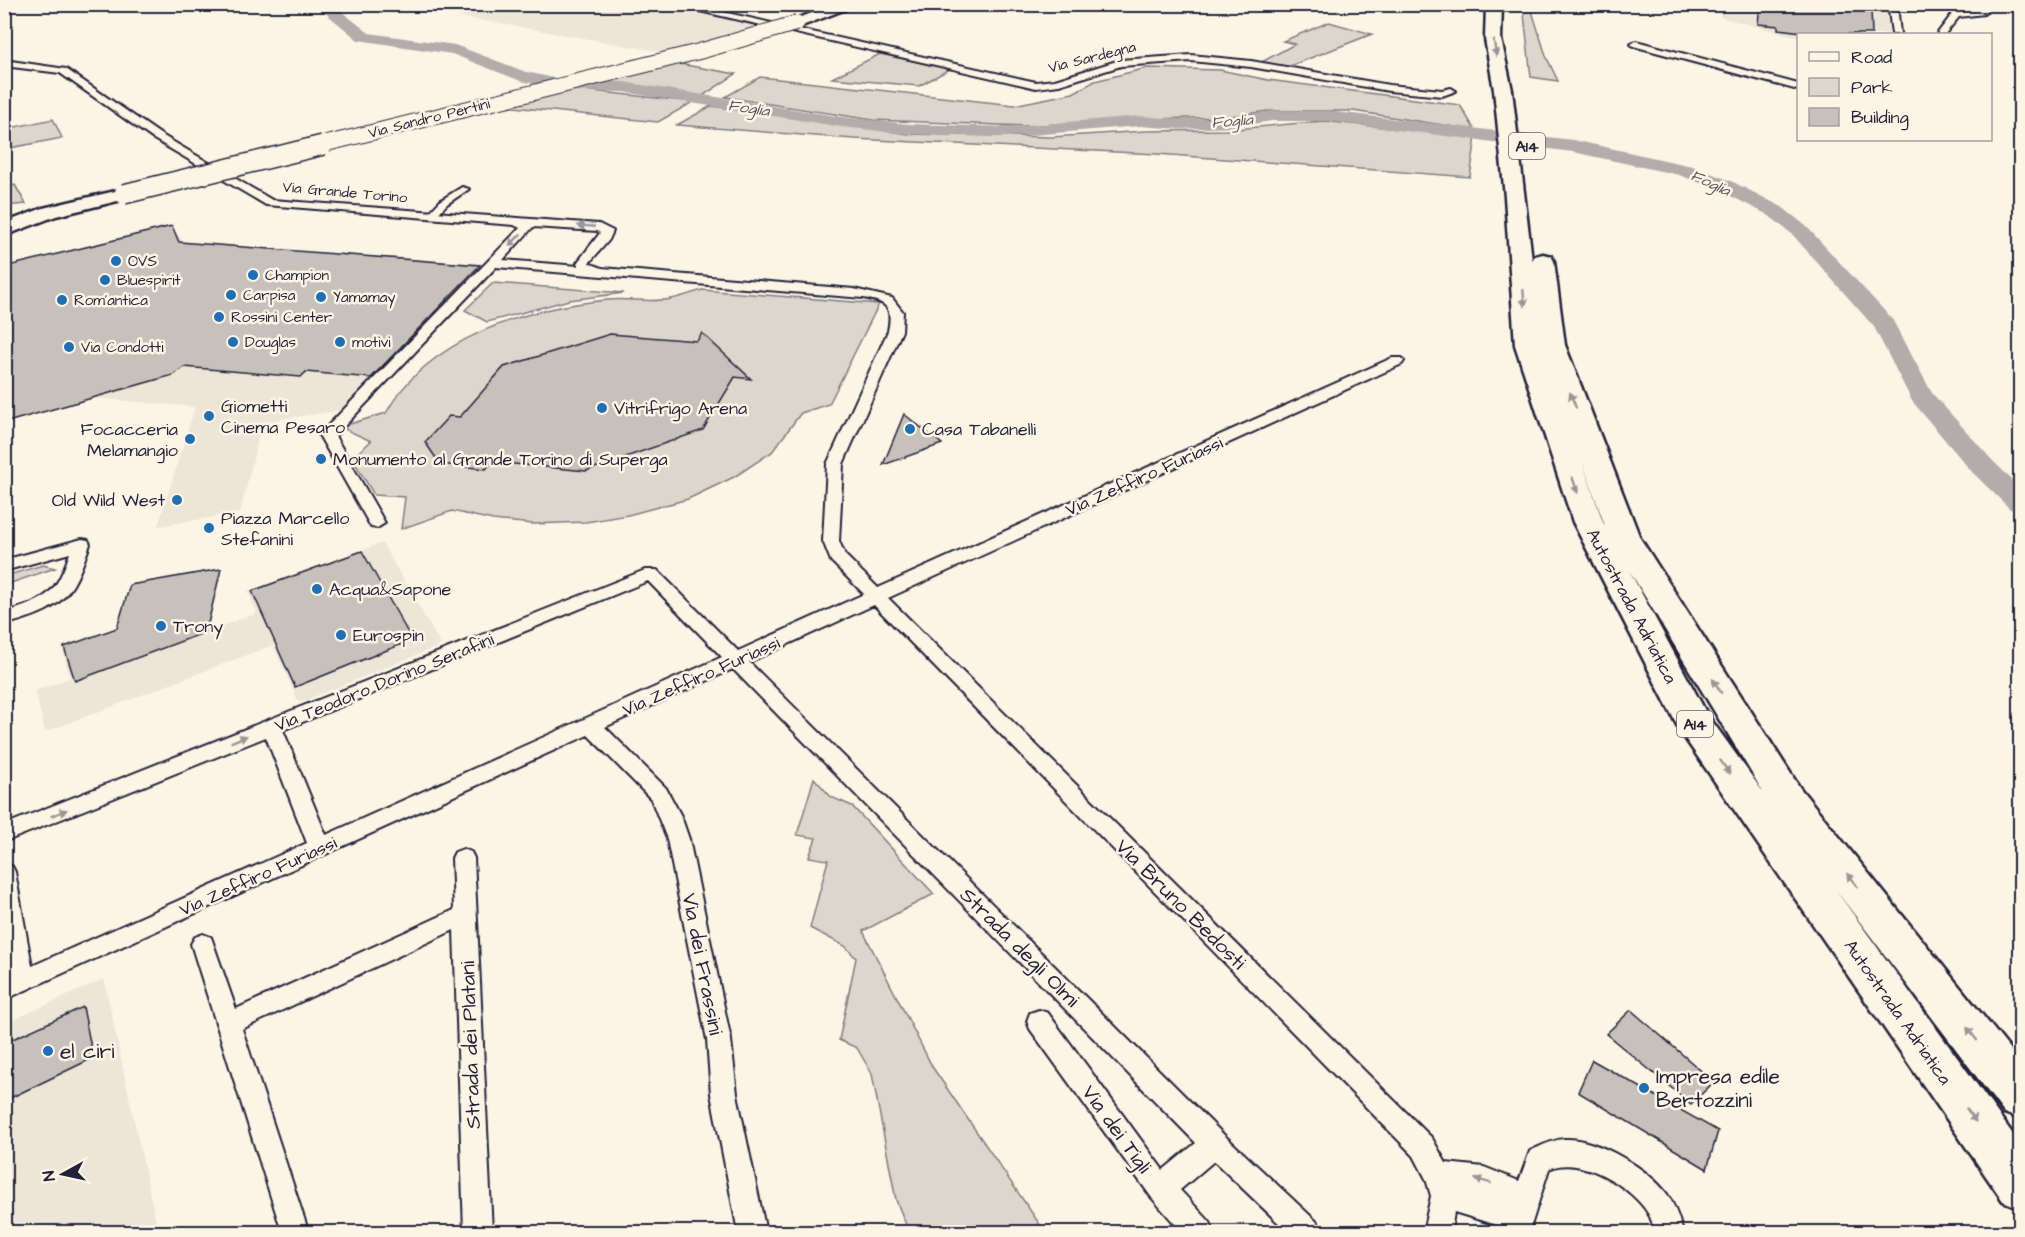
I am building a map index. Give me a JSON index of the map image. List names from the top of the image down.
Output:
{
  "streets": {
    "highway": ["A14", "Autostrada Adriatica"],
    "main road": ["Via Sandro Pertini"],
    "street": [
      "Via Sardegna",
      "Via Grande Torino",
      "Via Zeffiro Furiassi",
      "Via Teodoro Dorino Serafini",
      "Via Bruno Bedosti",
      "Strada degli Olmi",
      "Via dei Frassini",
      "Strada dei Platani",
      "Via dei Tigli"
    ]
  },
  "crossings": [
    ["Via Grande Torino", "Via Bruno Bedosti"],
    ["Via Zeffiro Furiassi", "Via Teodoro Dorino Serafini"],
    ["Via Zeffiro Furiassi", "Via Bruno Bedosti"],
    ["Via Zeffiro Furiassi", "Strada degli Olmi"],
    ["Via Zeffiro Furiassi", "Via dei Frassini"],
    ["Via Teodoro Dorino Serafini", "Strada degli Olmi"]
  ],
  "one_way": ["Via Teodoro Dorino Serafini"],
  "water": ["Foglia"],
  "places": [
    "OVS",
    "Champion",
    "Bluespirit",
    "Carpisa",
    "Yamamay",
    "Rom'antica",
    "Rossini Center",
    "Douglas",
    "motivi",
    "Via Condotti",
    "Vitrifrigo Arena",
    "Giometti Cinema Pesaro",
    "Casa Tabanelli",
    "Focacceria Melamangio",
    "Monumento al Grande Torino di Superga",
    "Old Wild West",
    "Piazza Marcello Stefanini",
    "Acqua&Sapone",
    "Trony",
    "Eurospin",
    "el ciri",
    "Impresa edile Bertozzini"
  ],
  "legend": ["Road", "Park", "Building"],
  "north": "left"
}
